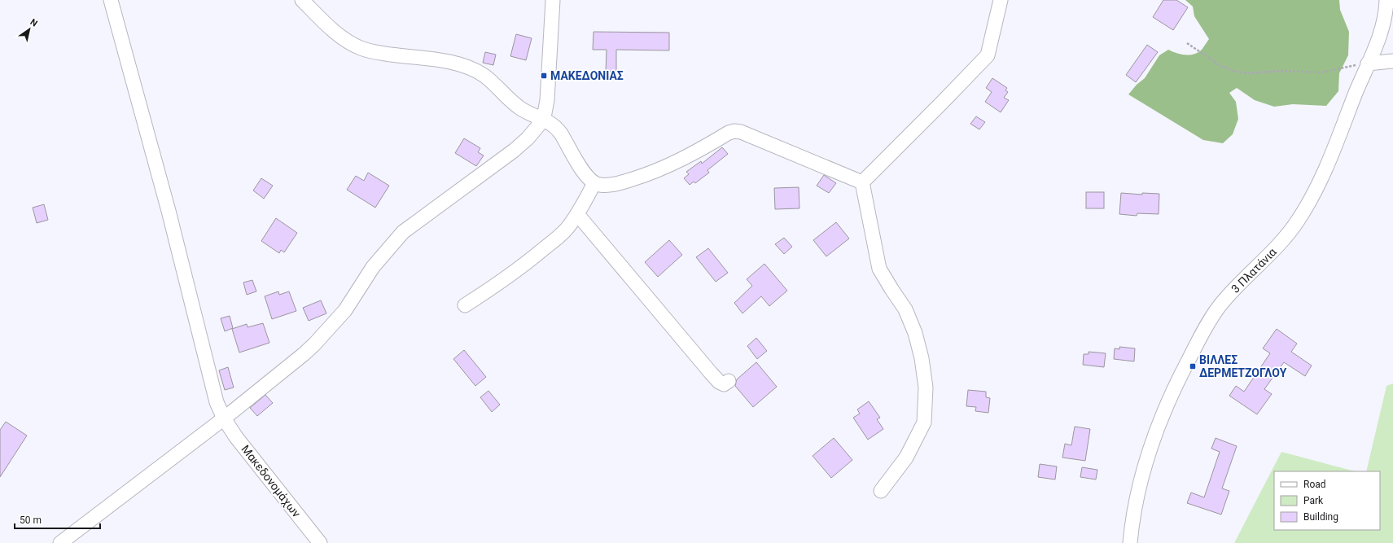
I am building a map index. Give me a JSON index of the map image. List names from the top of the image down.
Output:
{
  "streets": {
    "street": ["3 Πλατάνια", "Μακεδονομάχων"]
  },
  "places": {
    "transit": ["ΜΑΚΕΔΟΝΙΑΣ", "ΒΙΛΛΕΣ ΔΕΡΜΕΤΖΟΓΛΟΥ"]
  },
  "legend": ["Road", "Park", "Building"],
  "scale_bar": "50 m",
  "north": "top right"
}
